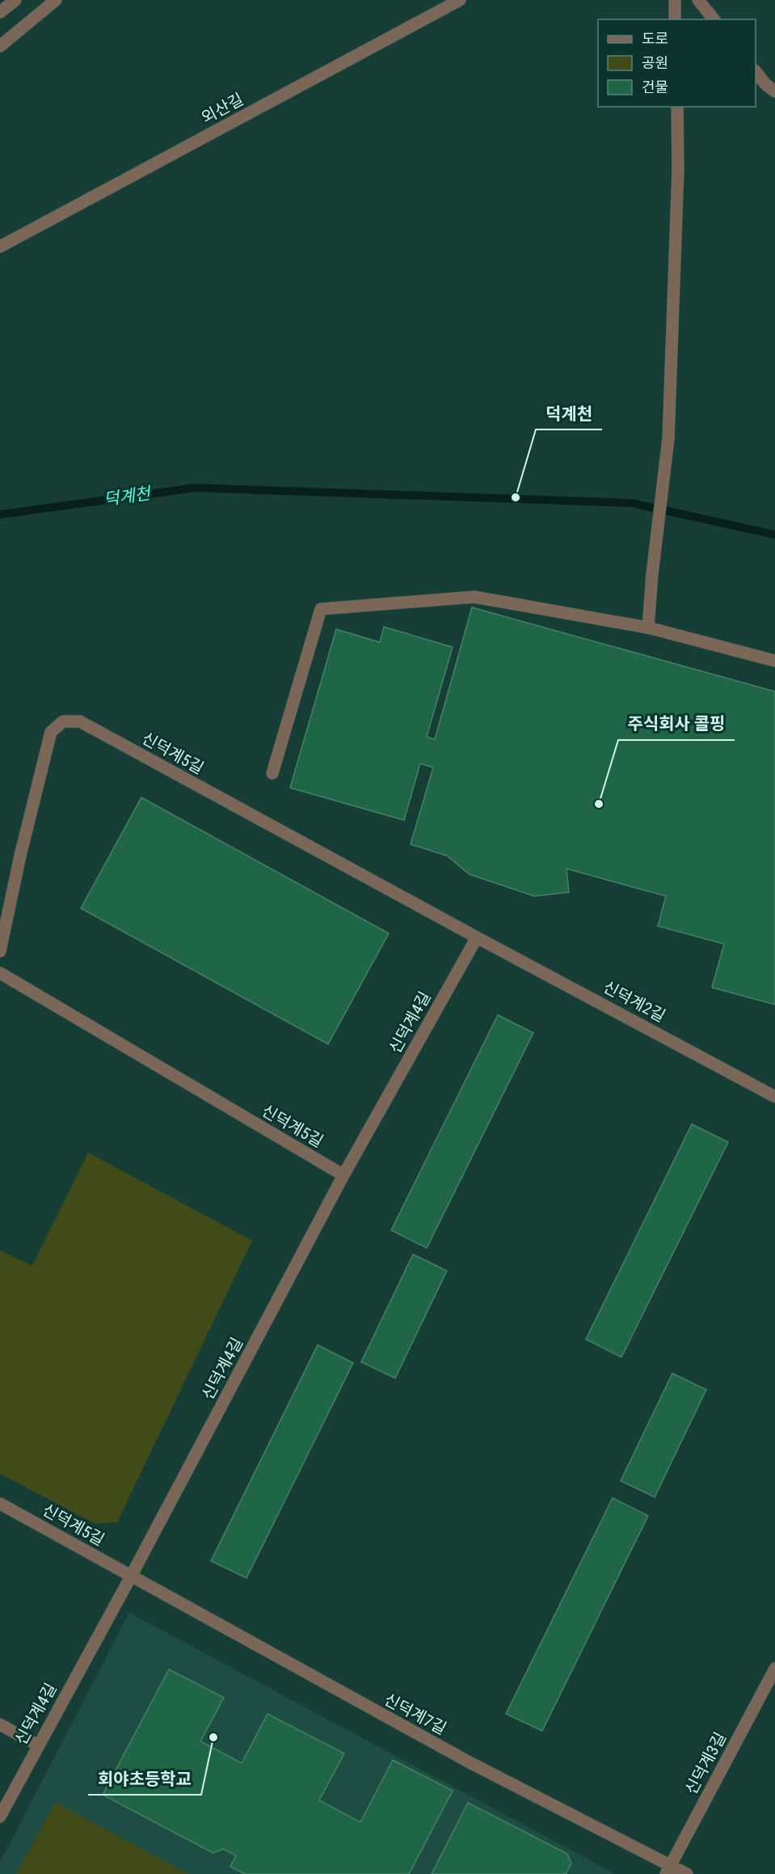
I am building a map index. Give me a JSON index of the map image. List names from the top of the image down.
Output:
{
  "streets": {
    "street": [
      "외산길",
      "신덕계5길",
      "신덕계2길",
      "신덕계4길",
      "신덕계7길",
      "신덕계3길"
    ]
  },
  "crossings": [
    ["신덕계5길", "신덕계2길"],
    ["신덕계5길", "신덕계4길"],
    ["신덕계5길", "신덕계7길"],
    ["신덕계2길", "신덕계4길"],
    ["신덕계4길", "신덕계7길"],
    ["신덕계7길", "신덕계3길"]
  ],
  "water": ["덕계천"],
  "places": ["덕계천", "주식회사 콜핑", "회야초등학교"],
  "legend": ["도로", "공원", "건물"]
}
